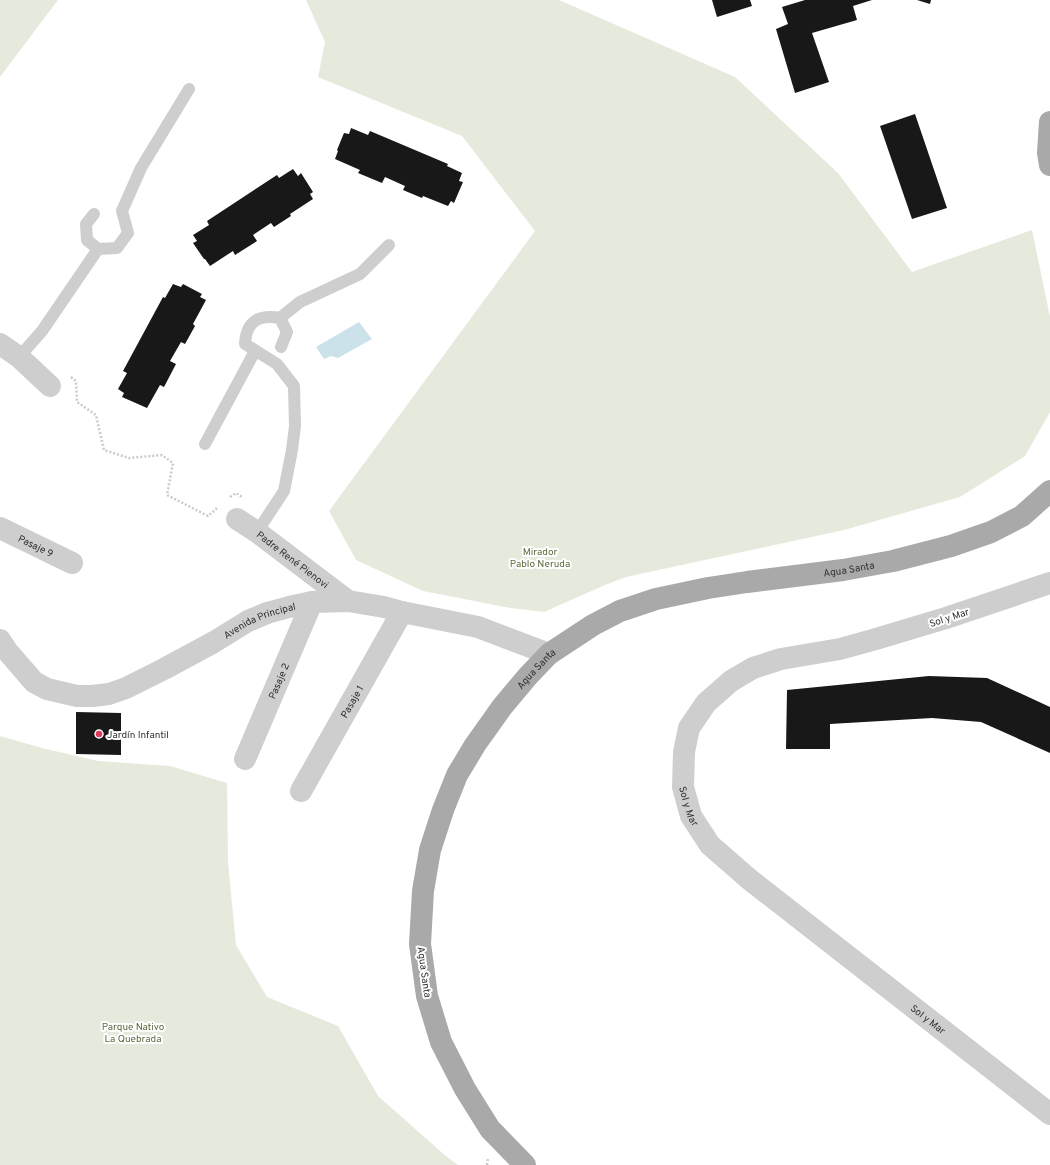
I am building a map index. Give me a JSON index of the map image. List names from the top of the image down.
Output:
{
  "streets": {
    "main road": ["Agua Santa"],
    "street": [
      "Pasaje 9",
      "Padre René Pienovi",
      "Sol y Mar",
      "Avenida Principal",
      "Pasaje 2",
      "Pasaje 1"
    ]
  },
  "crossings": [
    ["Padre René Pienovi", "Avenida Principal"],
    ["Agua Santa", "Avenida Principal"],
    ["Avenida Principal", "Pasaje 2"],
    ["Avenida Principal", "Pasaje 1"]
  ],
  "parks": ["Mirador Pablo Neruda", "Parque Nativo La Quebrada"],
  "places": ["Jardín Infantil"]
}
